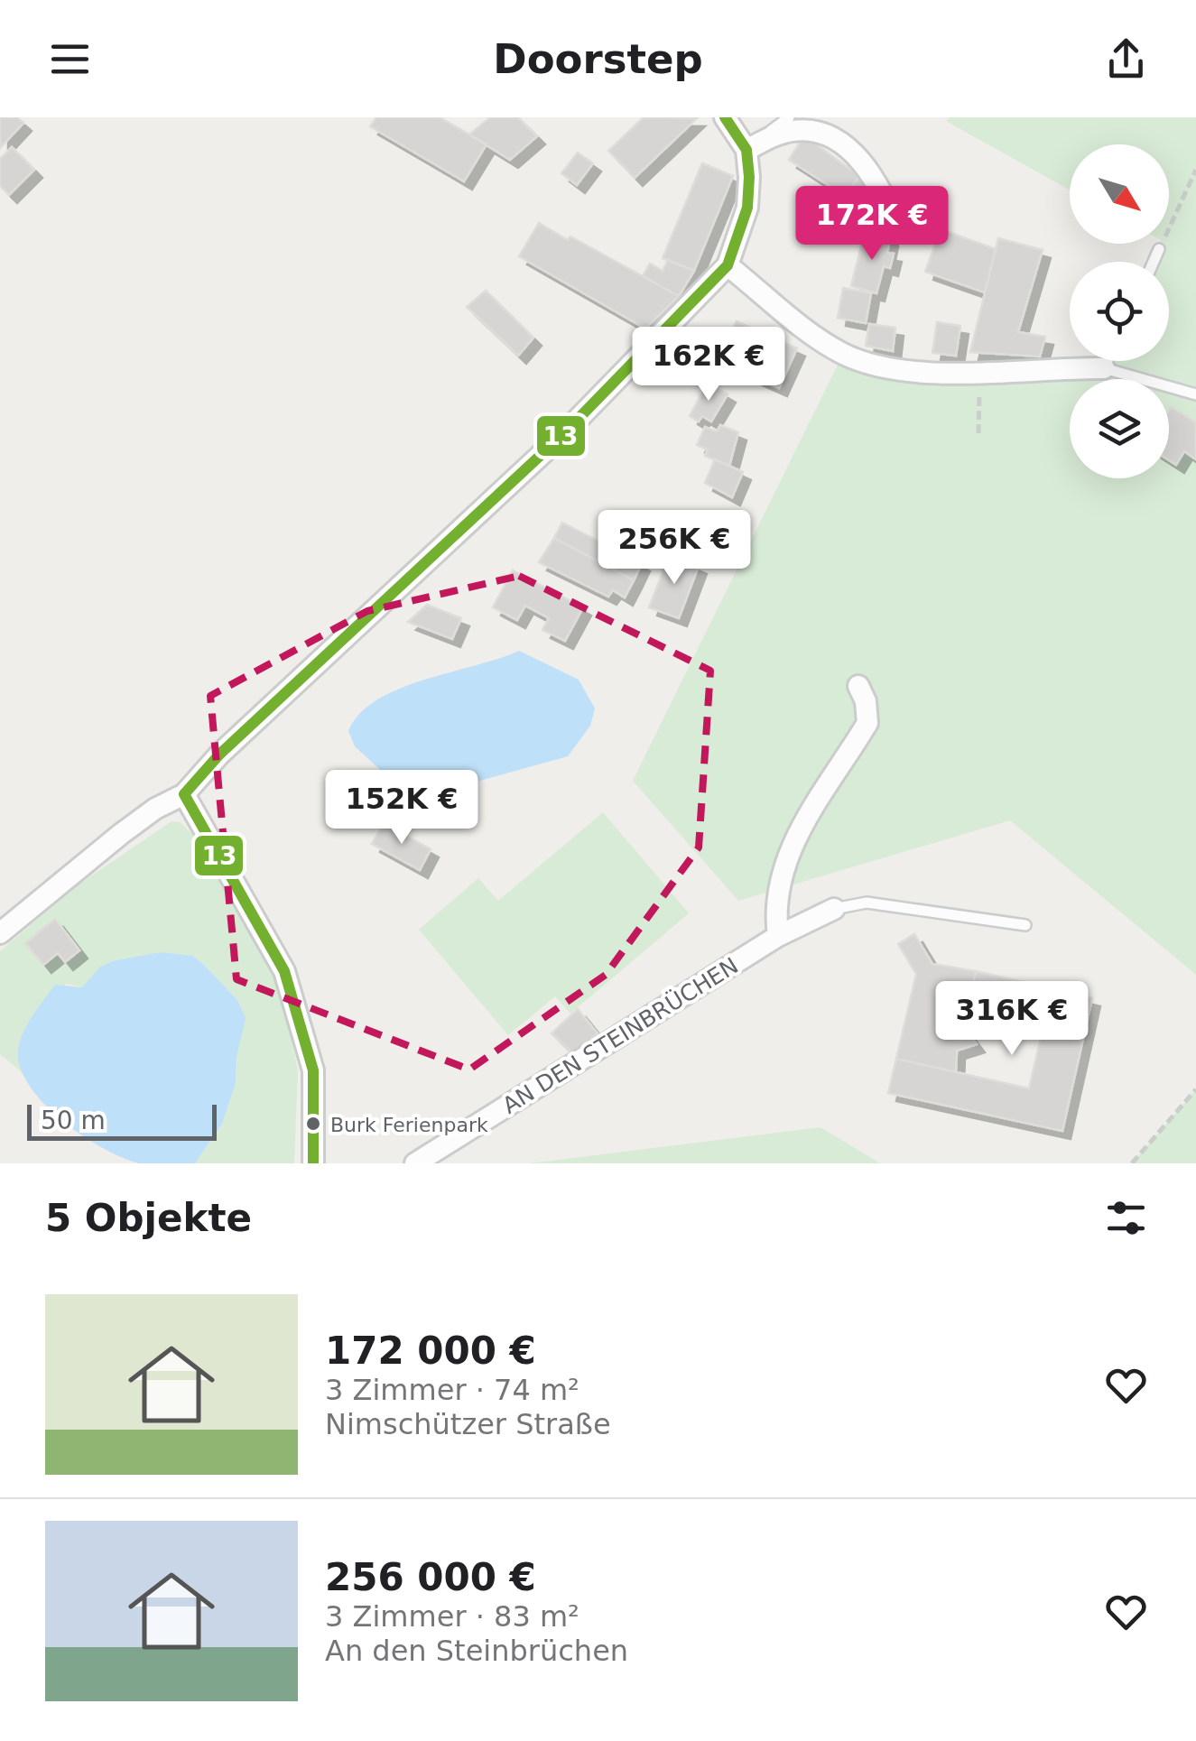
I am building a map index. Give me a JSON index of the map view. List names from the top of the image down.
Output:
{
  "streets": {
    "street": ["AN DEN STEINBRÜCHEN"]
  },
  "places": ["Burk Ferienpark"],
  "lines": ["transit line 13"],
  "scale_bar": "50 m",
  "north": "bottom right",
  "page": {
    "header": "Doorstep",
    "price": [
      "172K €",
      "162K €",
      "256K €",
      "152K €",
      "316K €"
    ],
    "scale": "50 m",
    "heading": "5 Objekte",
    "list": [
      {
        "name": "172 000 €",
        "note": "3 Zimmer · 74 m² · Nimschützer Straße"
      },
      {
        "name": "256 000 €",
        "note": "3 Zimmer · 83 m² · An den Steinbrüchen"
      }
    ]
  }
}
